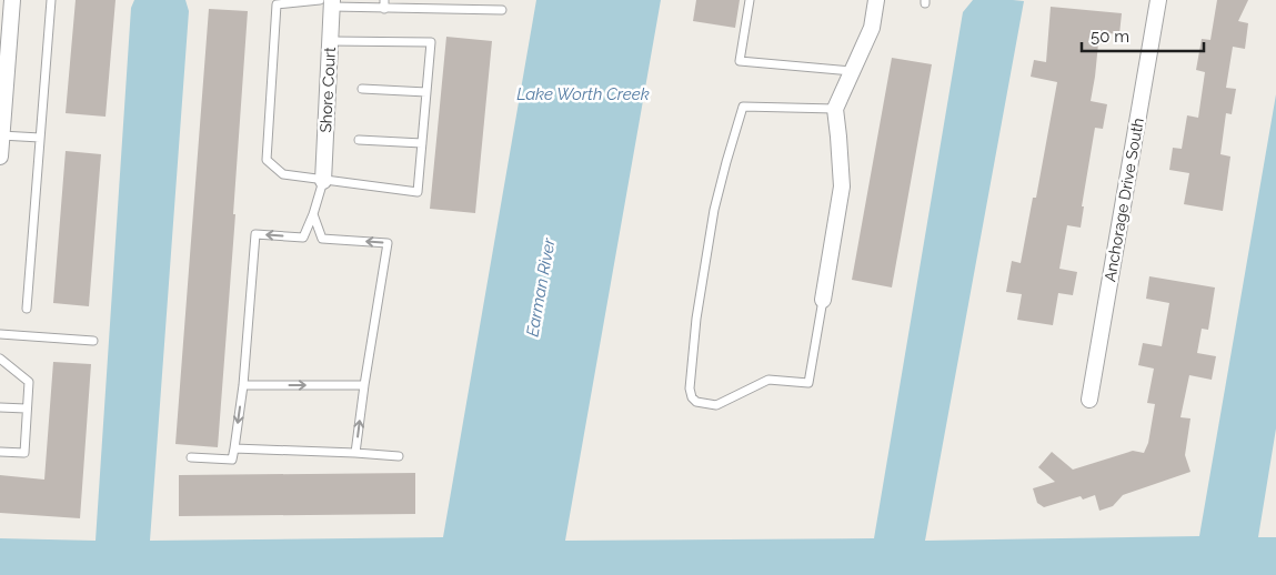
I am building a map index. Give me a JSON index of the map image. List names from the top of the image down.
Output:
{
  "streets": {
    "street": ["Shore Court", "Anchorage Drive South"]
  },
  "water": ["Lake Worth Creek", "Earman River"],
  "scale_bar": "50 m"
}
